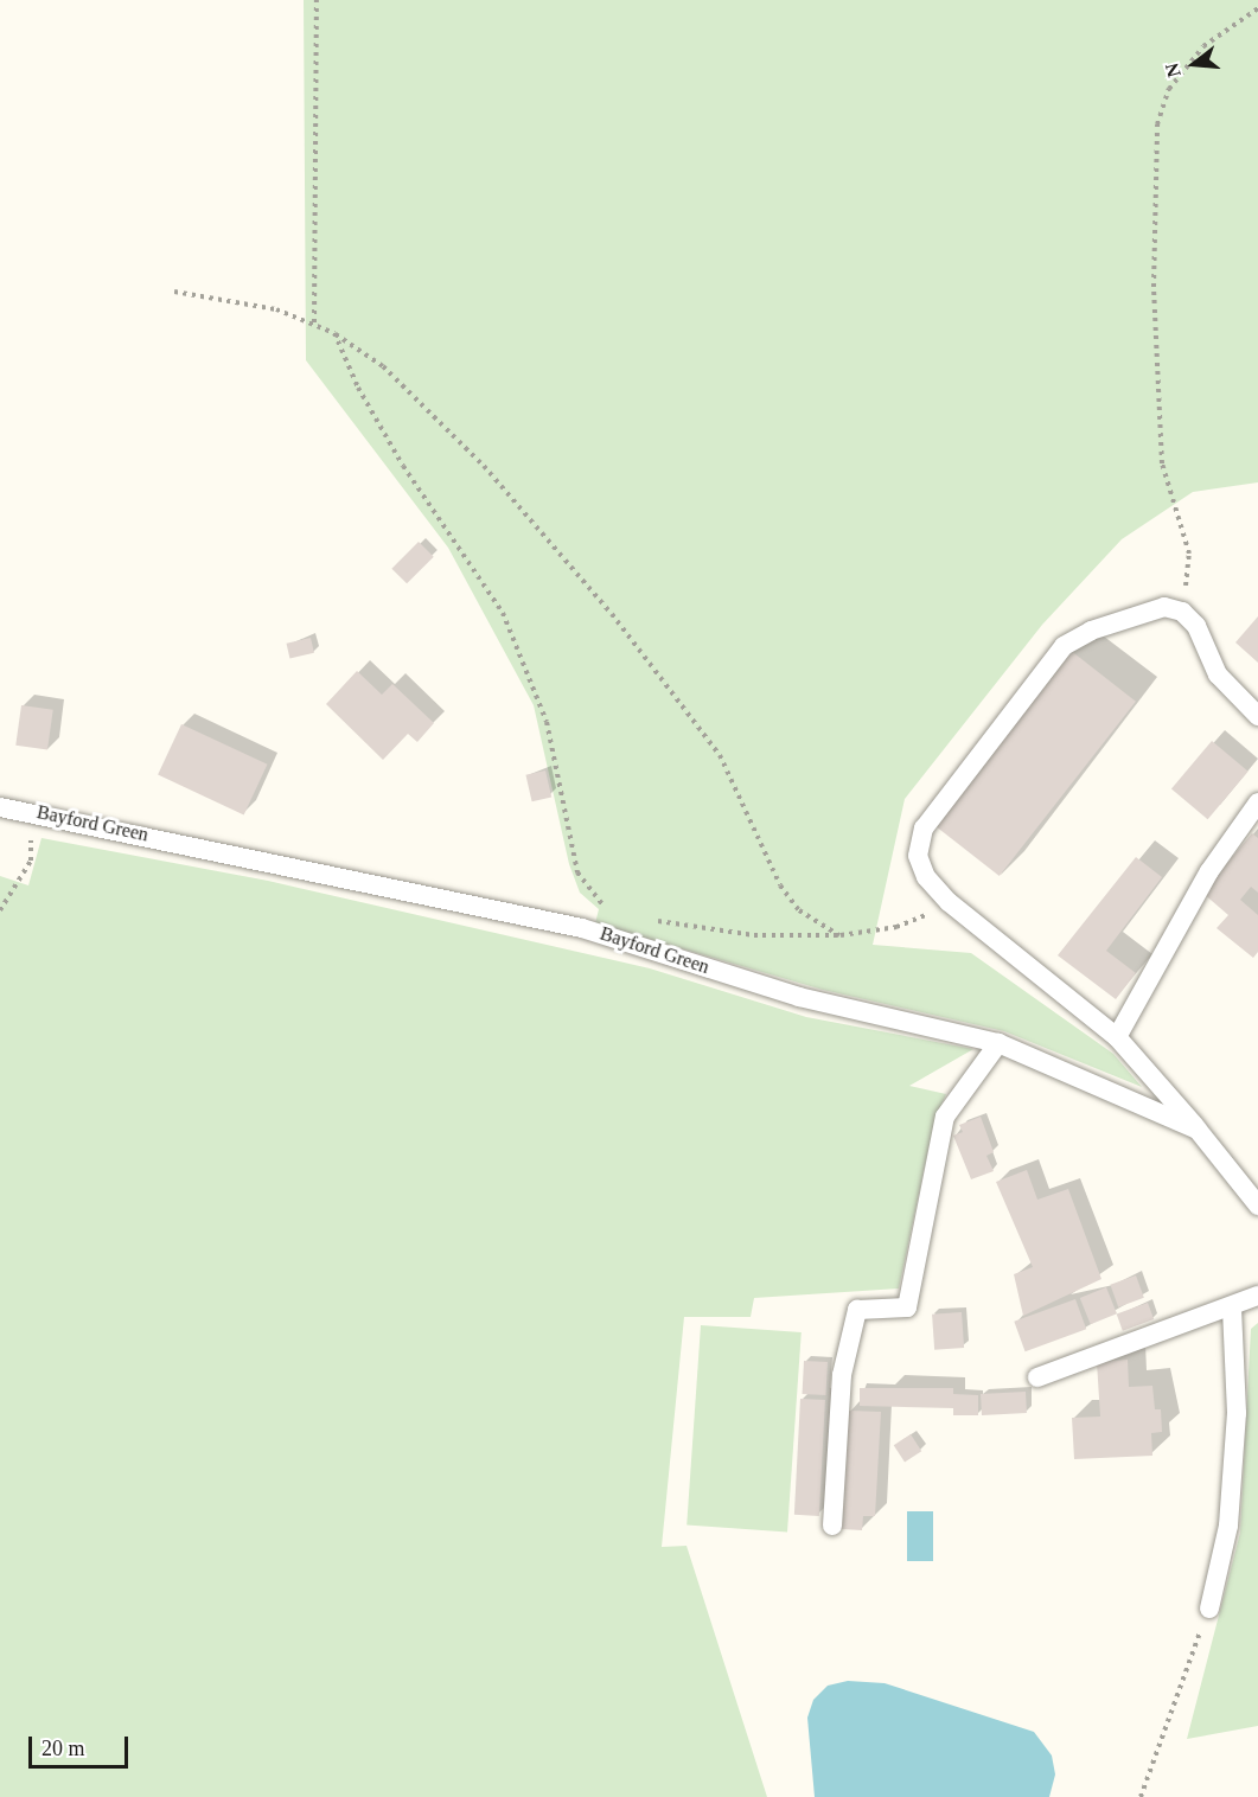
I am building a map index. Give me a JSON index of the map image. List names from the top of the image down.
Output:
{
  "streets": {
    "lane": ["Bayford Green"]
  },
  "scale_bar": "20 m",
  "north": "left"
}
